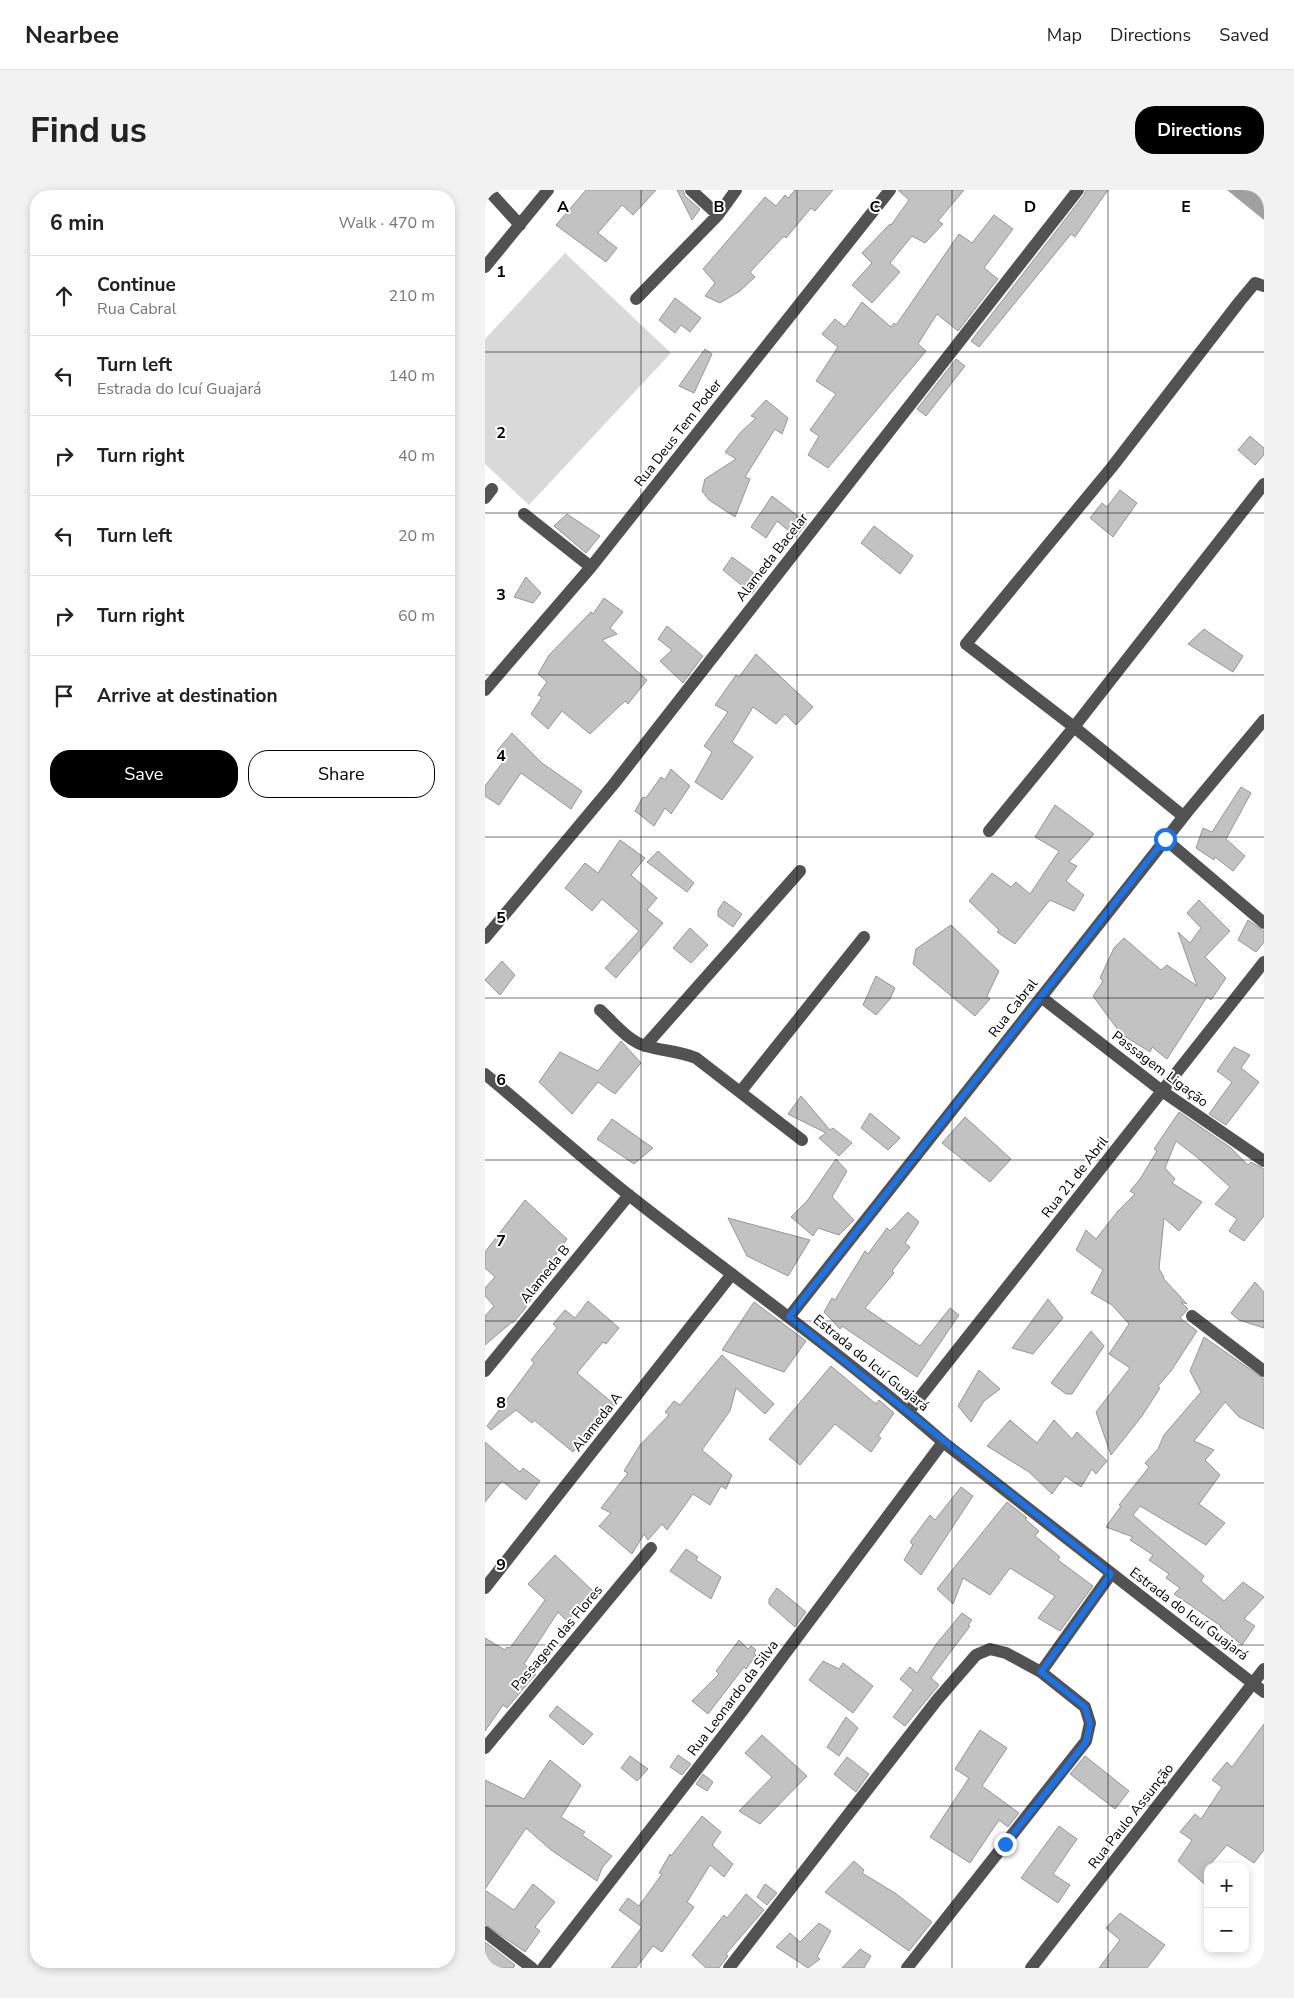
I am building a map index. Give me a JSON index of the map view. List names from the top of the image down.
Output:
{
  "streets": {
    "street": [
      "Rua Deus Tem Poder",
      "Alameda Bacelar",
      "Rua Cabral",
      "Passagem Ligação",
      "Rua 21 de Abril",
      "Alameda B",
      "Estrada do Icuí Guajará",
      "Alameda A",
      "Passagem das Flores",
      "Rua Leonardo da Silva",
      "Rua Paulo Assunção"
    ]
  },
  "crossings": [
    ["Rua Cabral", "Passagem Ligação"],
    ["Rua Cabral", "Estrada do Icuí Guajará"],
    ["Passagem Ligação", "Rua 21 de Abril"],
    ["Rua 21 de Abril", "Estrada do Icuí Guajará"],
    ["Alameda B", "Estrada do Icuí Guajará"],
    ["Estrada do Icuí Guajará", "Alameda A"],
    ["Estrada do Icuí Guajará", "Rua Leonardo da Silva"],
    ["Estrada do Icuí Guajará", "Rua Paulo Assunção"]
  ],
  "page": {
    "header": "Nearbee",
    "nav": ["Map", "Directions", "Saved"],
    "buttons": [
      "Directions",
      ["Save", "Share"]
    ],
    "title": "Find us",
    "heading": ["6 min", "Walk · 470 m"],
    "list": [
      ["Continue", "Rua Cabral", "210 m"],
      ["Turn left", "Estrada do Icuí Guajará", "140 m"],
      ["Turn right", "40 m"],
      ["Turn left", "20 m"],
      ["Turn right", "60 m"],
      "Arrive at destination"
    ],
    "map_buttons": ["+", "−"]
  },
  "grid": {
    "columns": [
      "A",
      "B",
      "C",
      "D",
      "E"
    ],
    "rows": [
      "1",
      "2",
      "3",
      "4",
      "5",
      "6",
      "7",
      "8",
      "9"
    ]
  }
}
